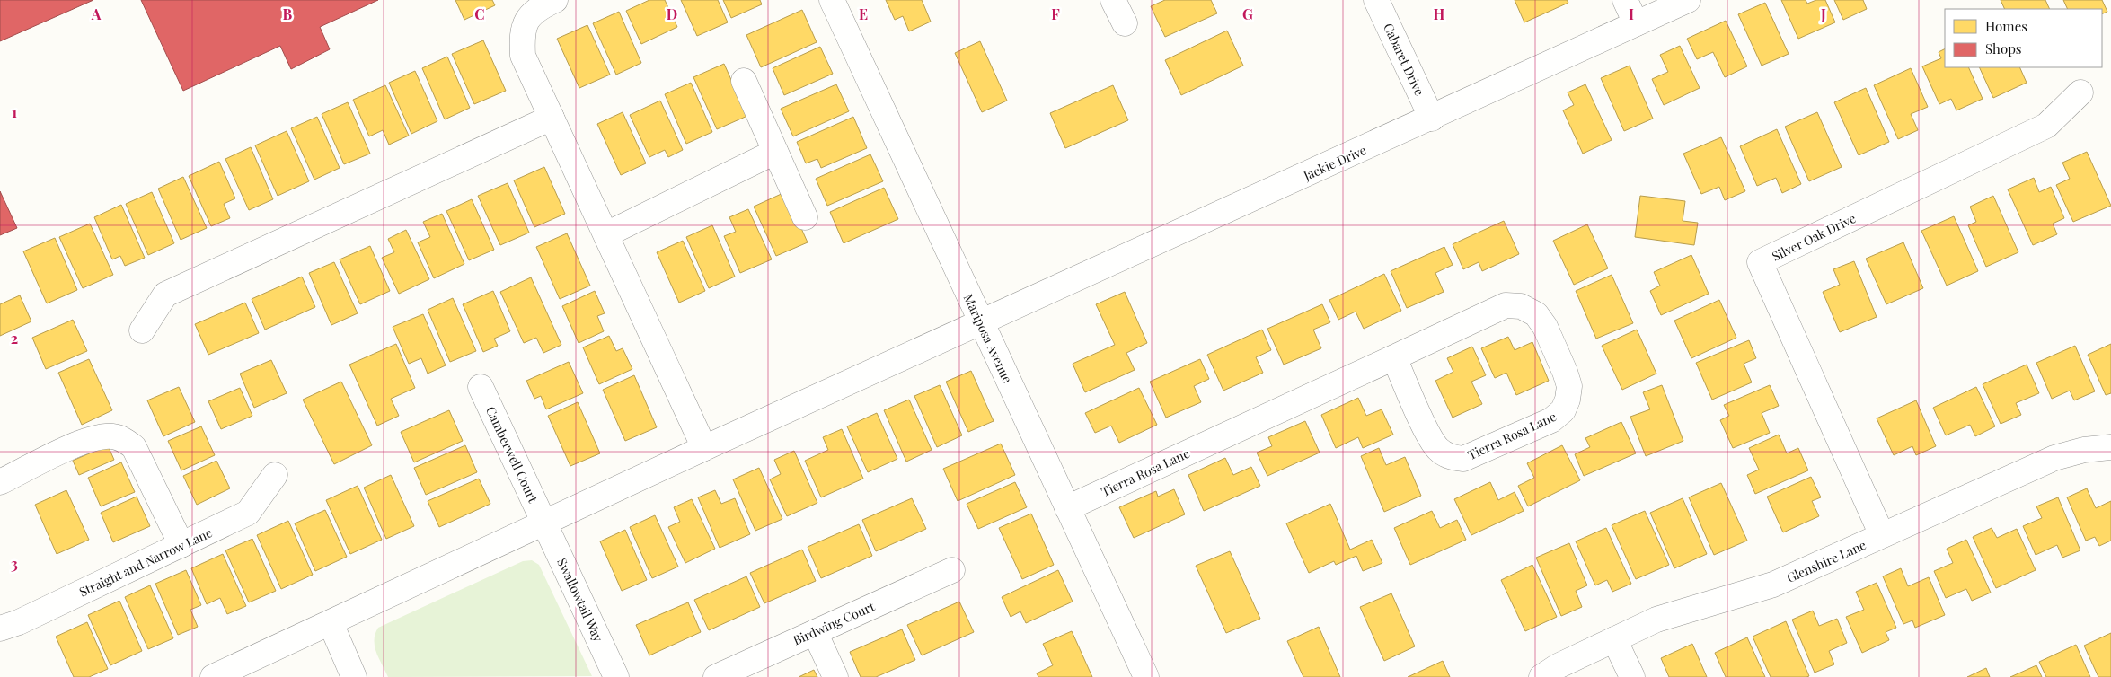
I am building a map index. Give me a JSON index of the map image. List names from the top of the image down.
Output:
{
  "streets": {
    "street": [
      "Cabaret Drive",
      "Jackie Drive",
      "Silver Oak Drive",
      "Mariposa Avenue",
      "Tierra Rosa Lane",
      "Camberwell Court",
      "Glenshire Lane",
      "Straight and Narrow Lane",
      "Swallowtail Way",
      "Birdwing Court"
    ]
  },
  "crossings": [
    ["Cabaret Drive", "Jackie Drive"],
    ["Jackie Drive", "Mariposa Avenue"],
    ["Jackie Drive", "Camberwell Court"],
    ["Jackie Drive", "Swallowtail Way"],
    ["Silver Oak Drive", "Glenshire Lane"],
    ["Mariposa Avenue", "Tierra Rosa Lane"],
    ["Camberwell Court", "Swallowtail Way"]
  ],
  "legend": ["Homes", "Shops"],
  "grid": {
    "columns": [
      "A",
      "B",
      "C",
      "D",
      "E",
      "F",
      "G",
      "H",
      "I",
      "J"
    ],
    "rows": ["1", "2", "3"]
  }
}
